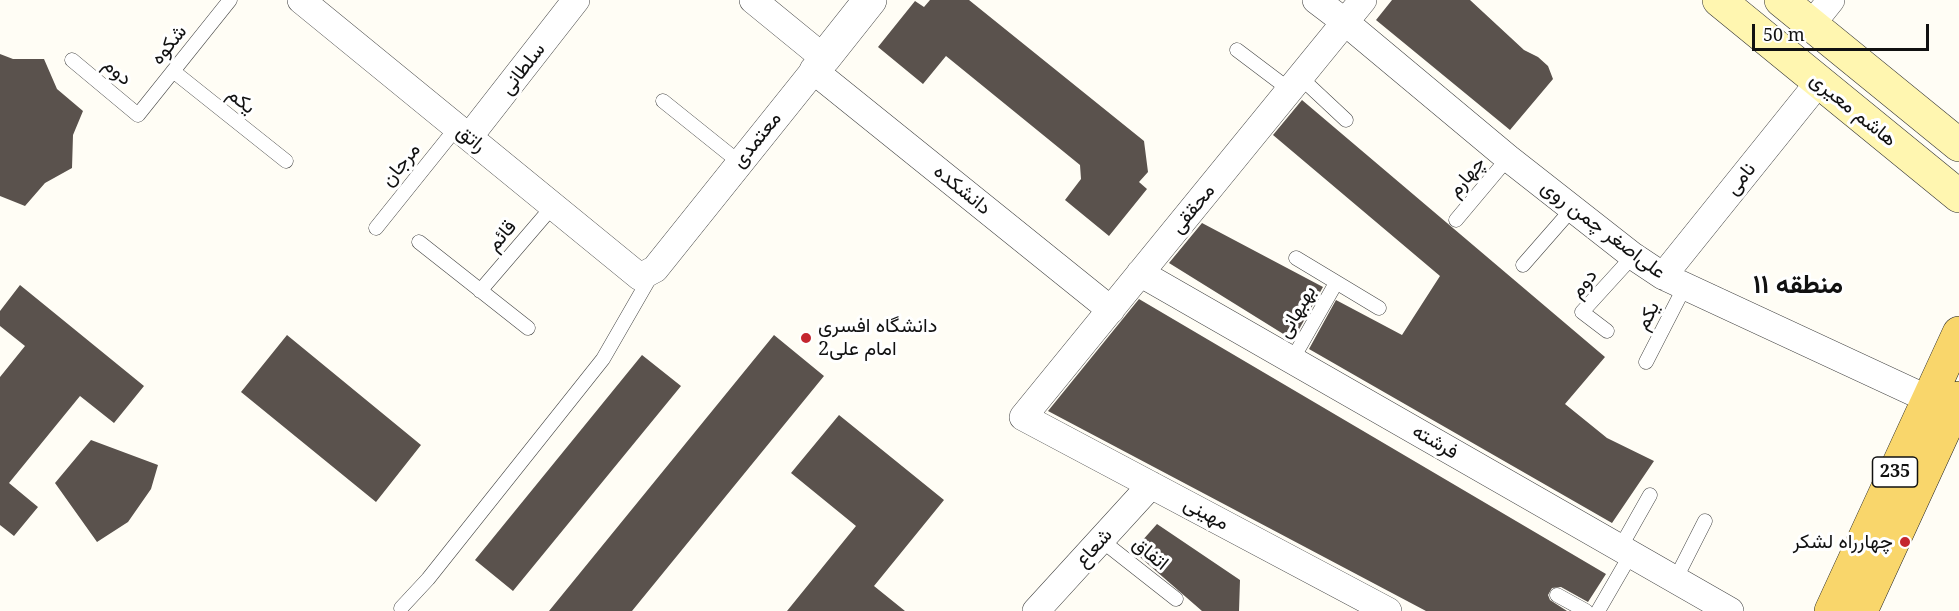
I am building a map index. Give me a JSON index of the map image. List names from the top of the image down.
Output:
{
  "streets": {
    "main road": ["هاشم معیری", "235"],
    "street": [
      "سلطانی",
      "راتق",
      "معتمدی",
      "نامی",
      "دانشکده",
      "محققی",
      "علی‌اصغر چمن روی",
      "فرشته",
      "مهینی",
      "شعاع"
    ],
    "lane": [
      "شکوه",
      "دوم",
      "یکم",
      "مرجان",
      "چهارم",
      "قائم",
      "بهبهانی",
      "اتفاق"
    ]
  },
  "crossings": [
    ["شکوه", "دوم"],
    ["شکوه", "یکم"],
    ["سلطانی", "راتق"],
    ["سلطانی", "مرجان"],
    ["دوم", "علی‌اصغر چمن روی"],
    ["یکم", "نامی"],
    ["یکم", "علی‌اصغر چمن روی"],
    ["هاشم معیری", "نامی"],
    ["راتق", "معتمدی"],
    ["راتق", "مرجان"],
    ["راتق", "قائم"],
    ["معتمدی", "دانشکده"],
    ["چهارم", "علی‌اصغر چمن روی"],
    ["نامی", "علی‌اصغر چمن روی"],
    ["دانشکده", "محققی"],
    ["محققی", "علی‌اصغر چمن روی"],
    ["محققی", "فرشته"],
    ["محققی", "مهینی"],
    ["علی‌اصغر چمن روی", "235"],
    ["بهبهانی", "فرشته"],
    ["مهینی", "شعاع"],
    ["شعاع", "اتفاق"]
  ],
  "districts": ["منطقه ۱۱"],
  "places": ["دانشگاه افسری امام علی2", "چهارراه لشکر"],
  "scale_bar": "50 m"
}
